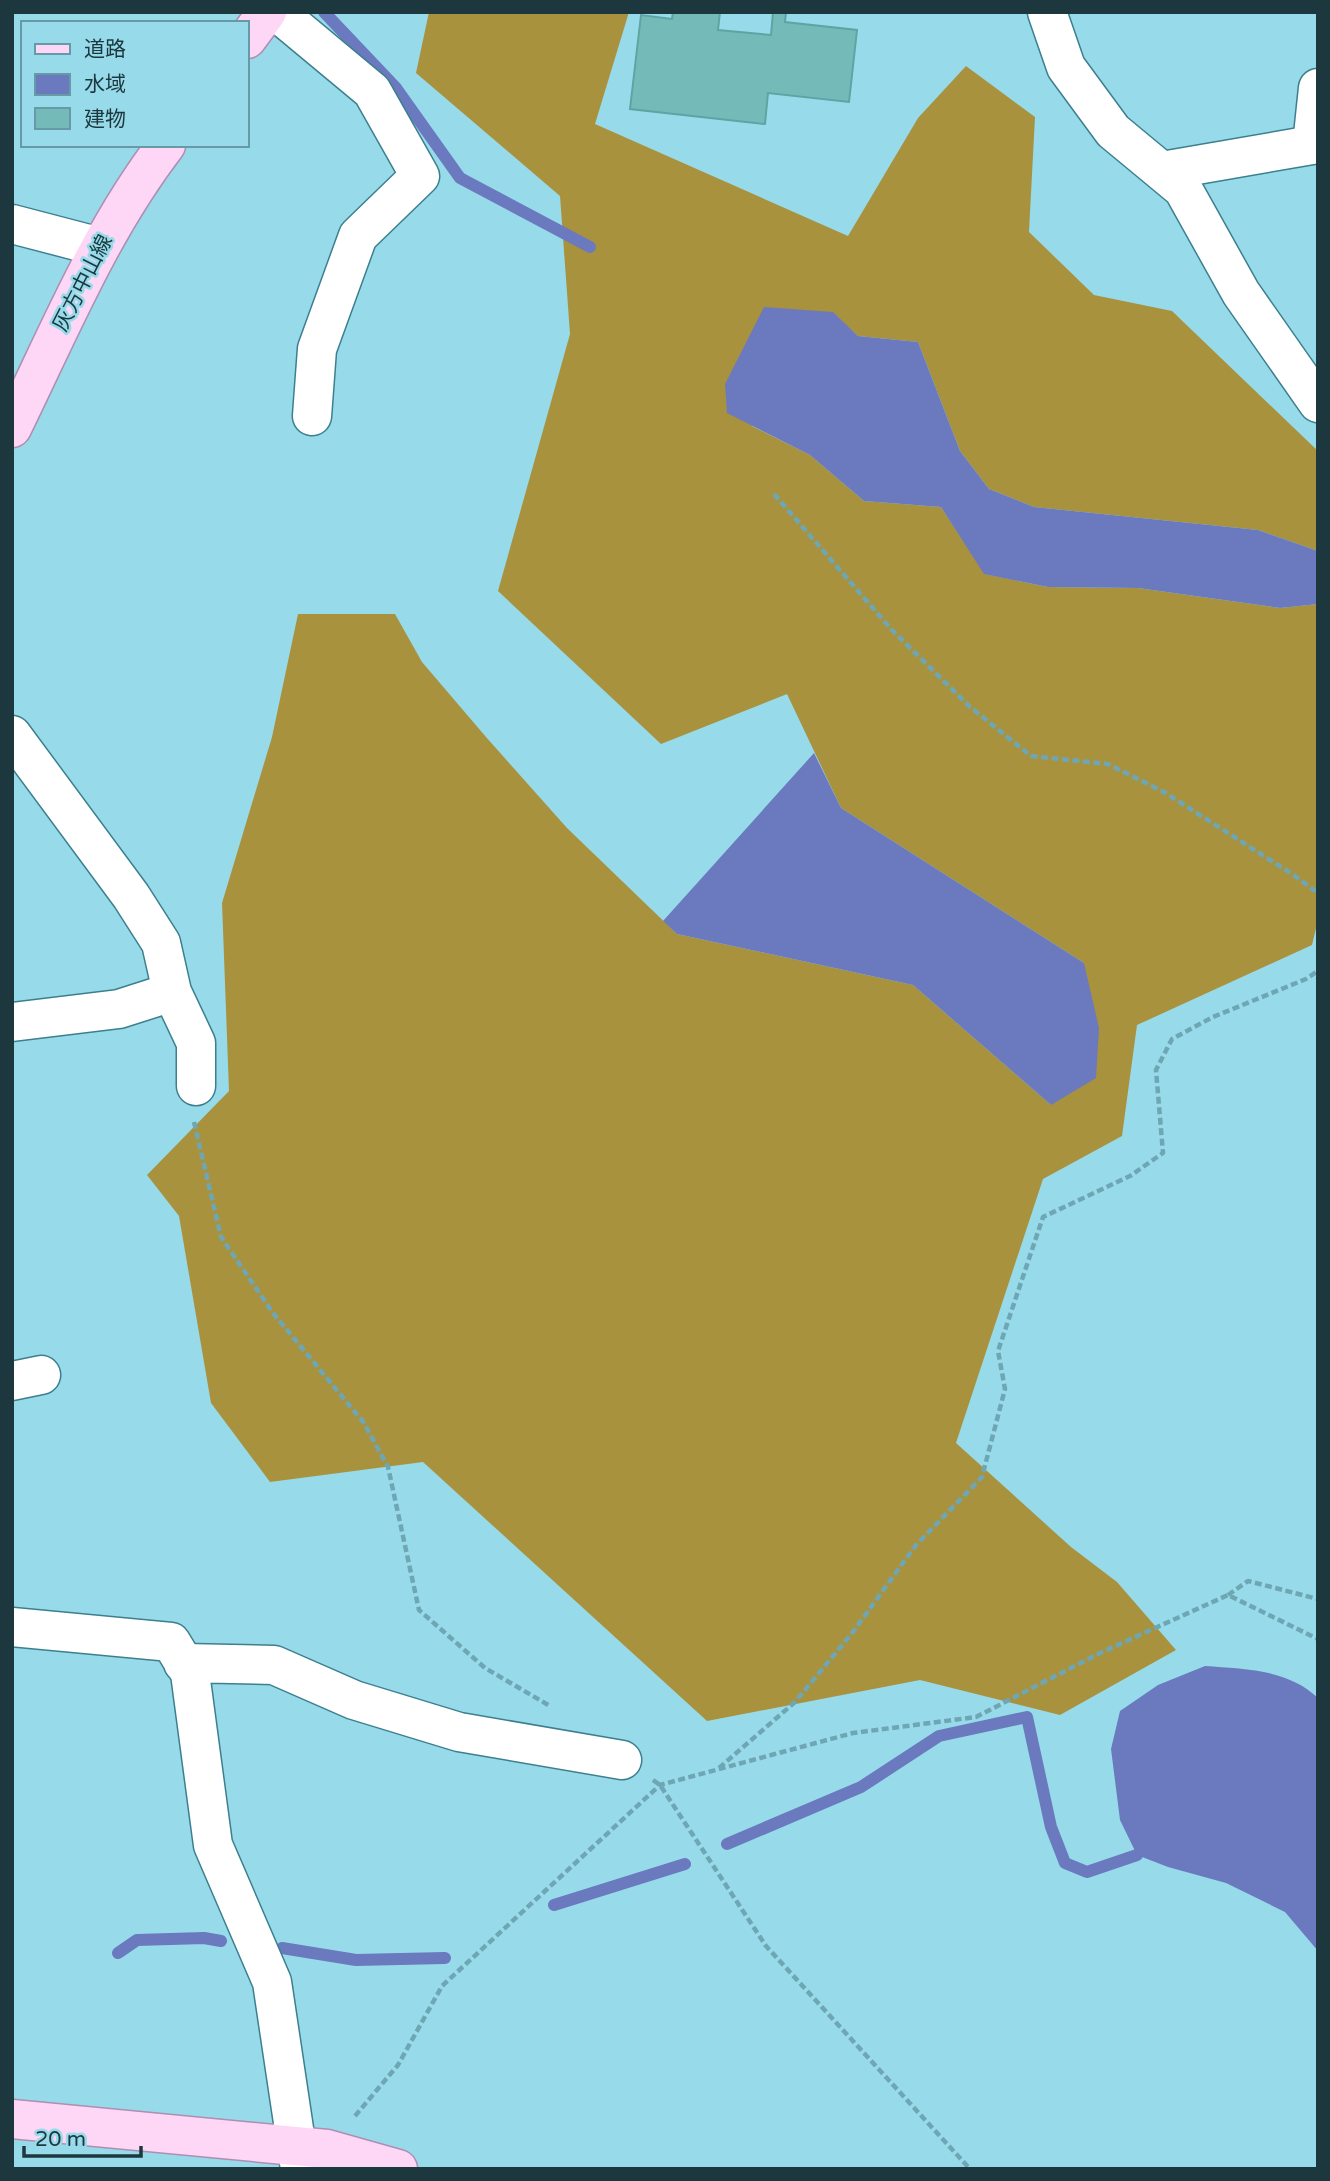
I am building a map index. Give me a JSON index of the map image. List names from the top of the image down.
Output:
{
  "streets": {
    "main road": ["灰方中山線"]
  },
  "legend": ["道路", "水域", "建物"],
  "scale_bar": "20 m"
}
